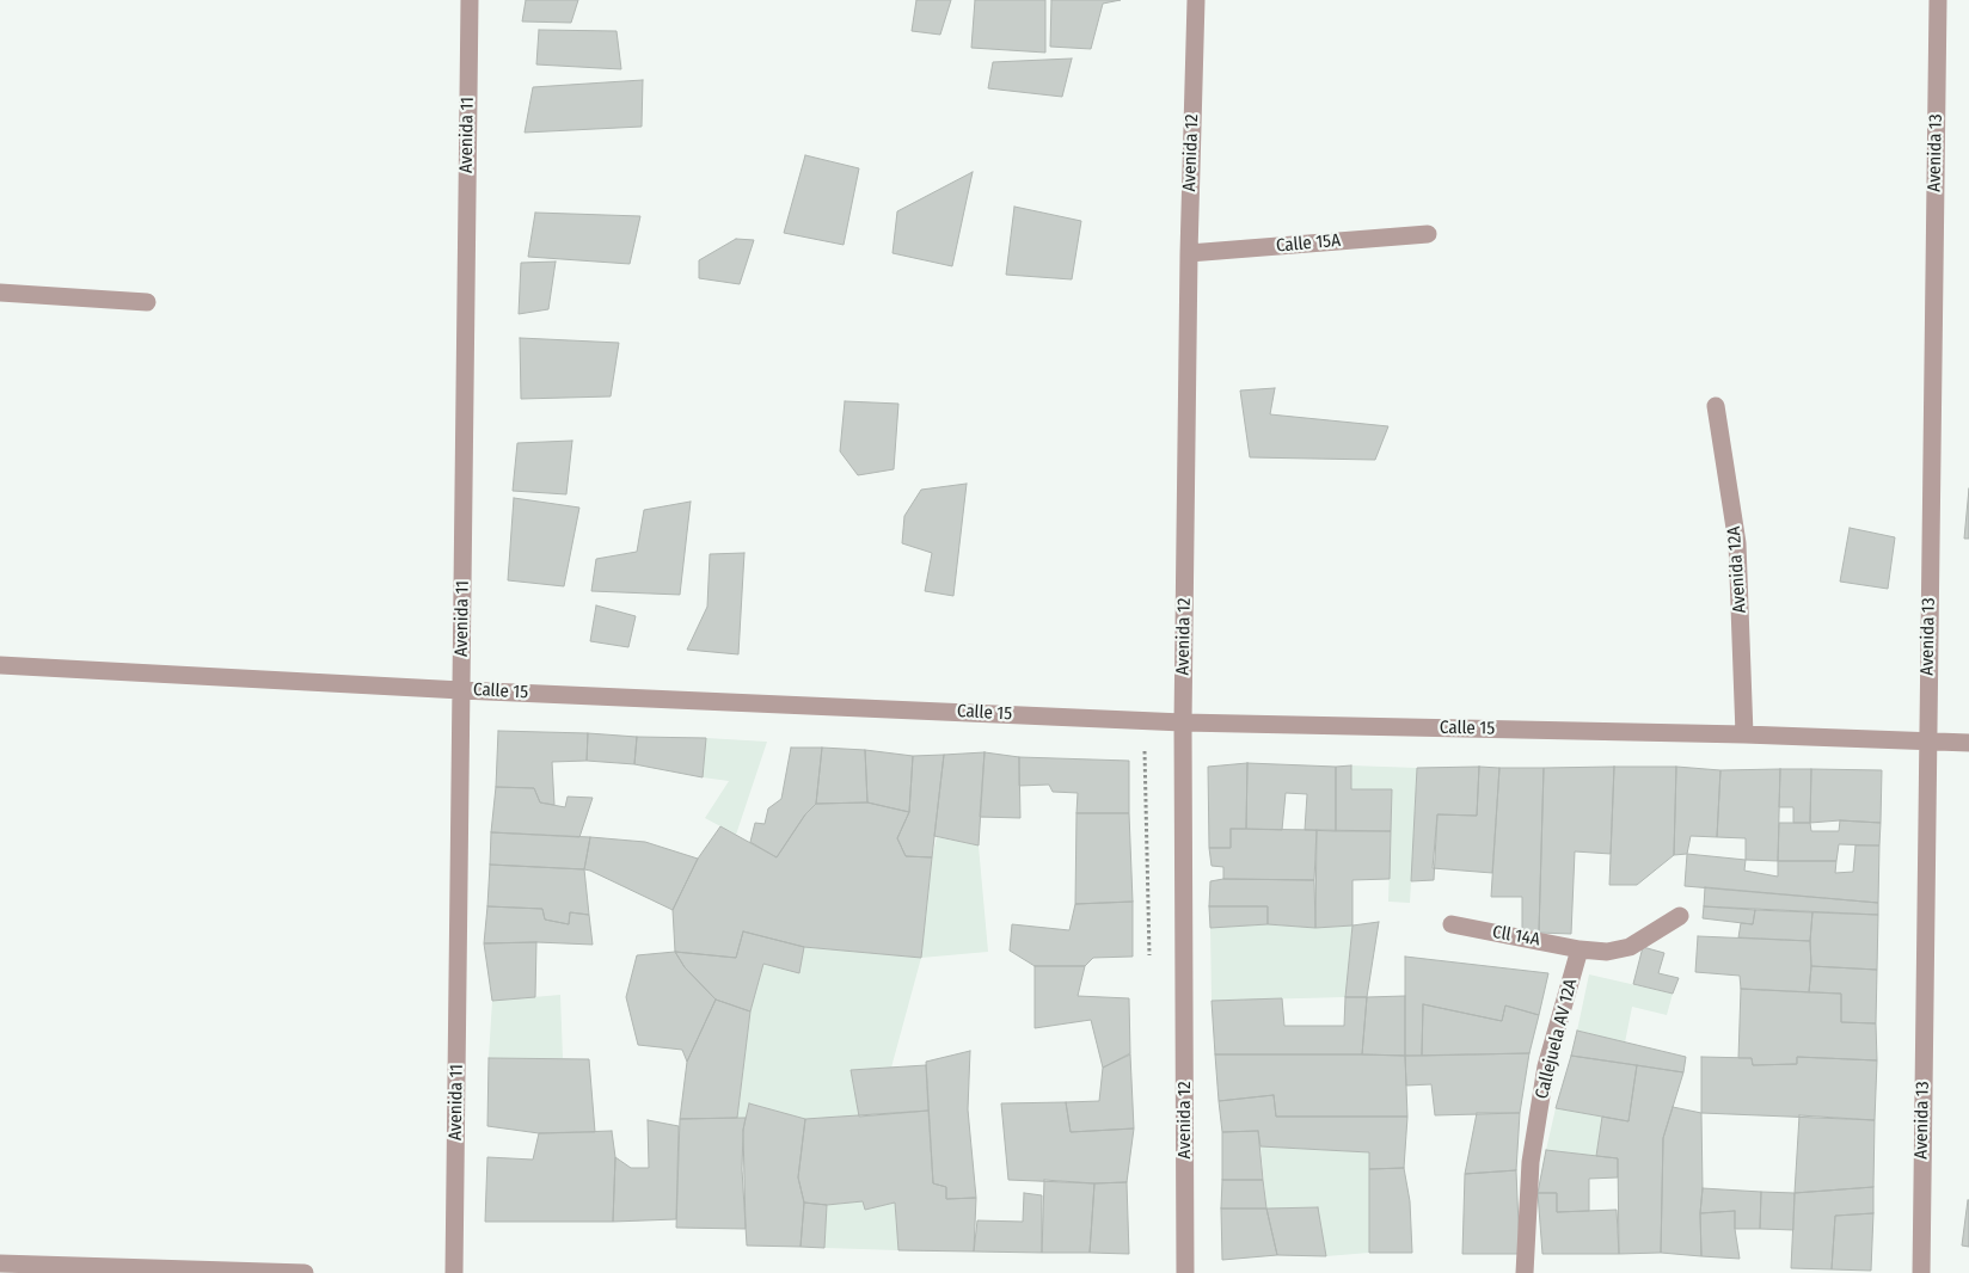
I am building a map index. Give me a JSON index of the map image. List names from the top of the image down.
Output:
{
  "streets": {
    "street": [
      "Avenida 11",
      "Avenida 12",
      "Avenida 13",
      "Calle 15A",
      "Avenida 12A",
      "Calle 15",
      "Cll 14A",
      "Callejuela AV 12A"
    ]
  },
  "crossings": [
    ["Avenida 11", "Calle 15"],
    ["Avenida 12", "Calle 15A"],
    ["Avenida 12", "Calle 15"],
    ["Avenida 13", "Calle 15"],
    ["Avenida 12A", "Calle 15"],
    ["Cll 14A", "Callejuela AV 12A"]
  ]
}
